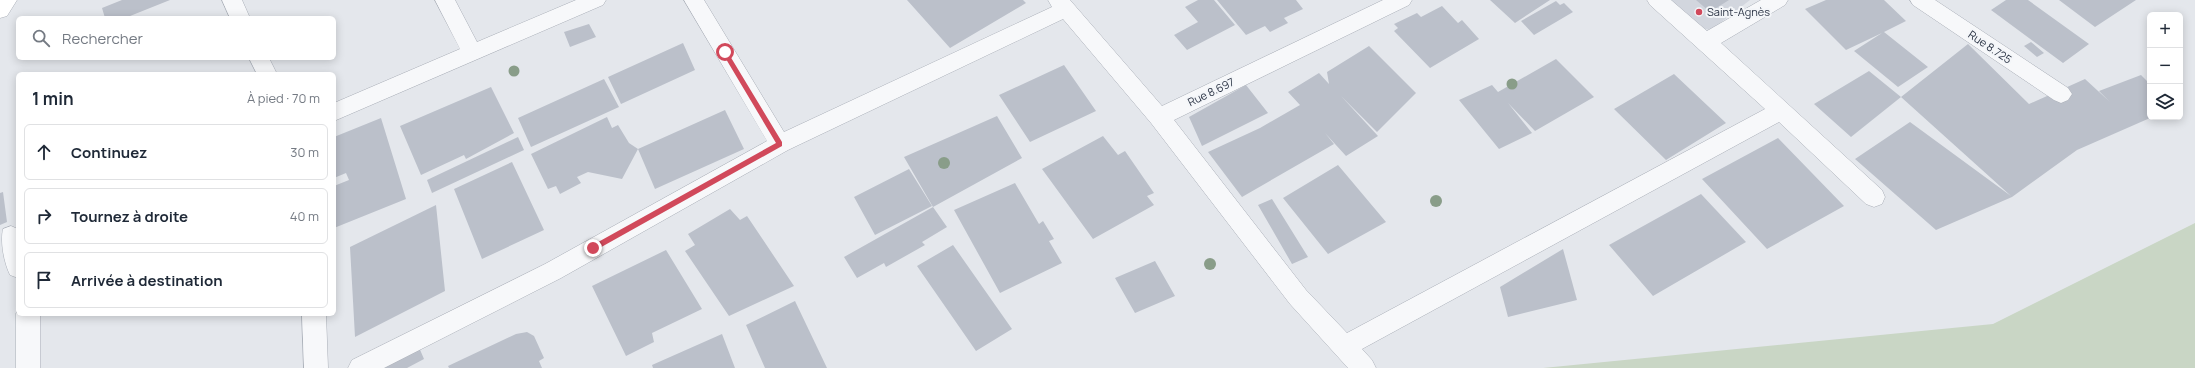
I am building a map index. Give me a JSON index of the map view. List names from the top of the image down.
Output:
{
  "streets": {
    "street": ["Rue 8.725", "Rue 8.697"]
  },
  "places": ["Saint-Agnès"],
  "page": {
    "map_buttons": ["+", "−"],
    "search": "Rechercher",
    "heading": ["1 min", "À pied · 70 m"],
    "list": [
      ["Continuez", "30 m"],
      ["Tournez à droite", "40 m"],
      "Arrivée à destination"
    ]
  }
}
